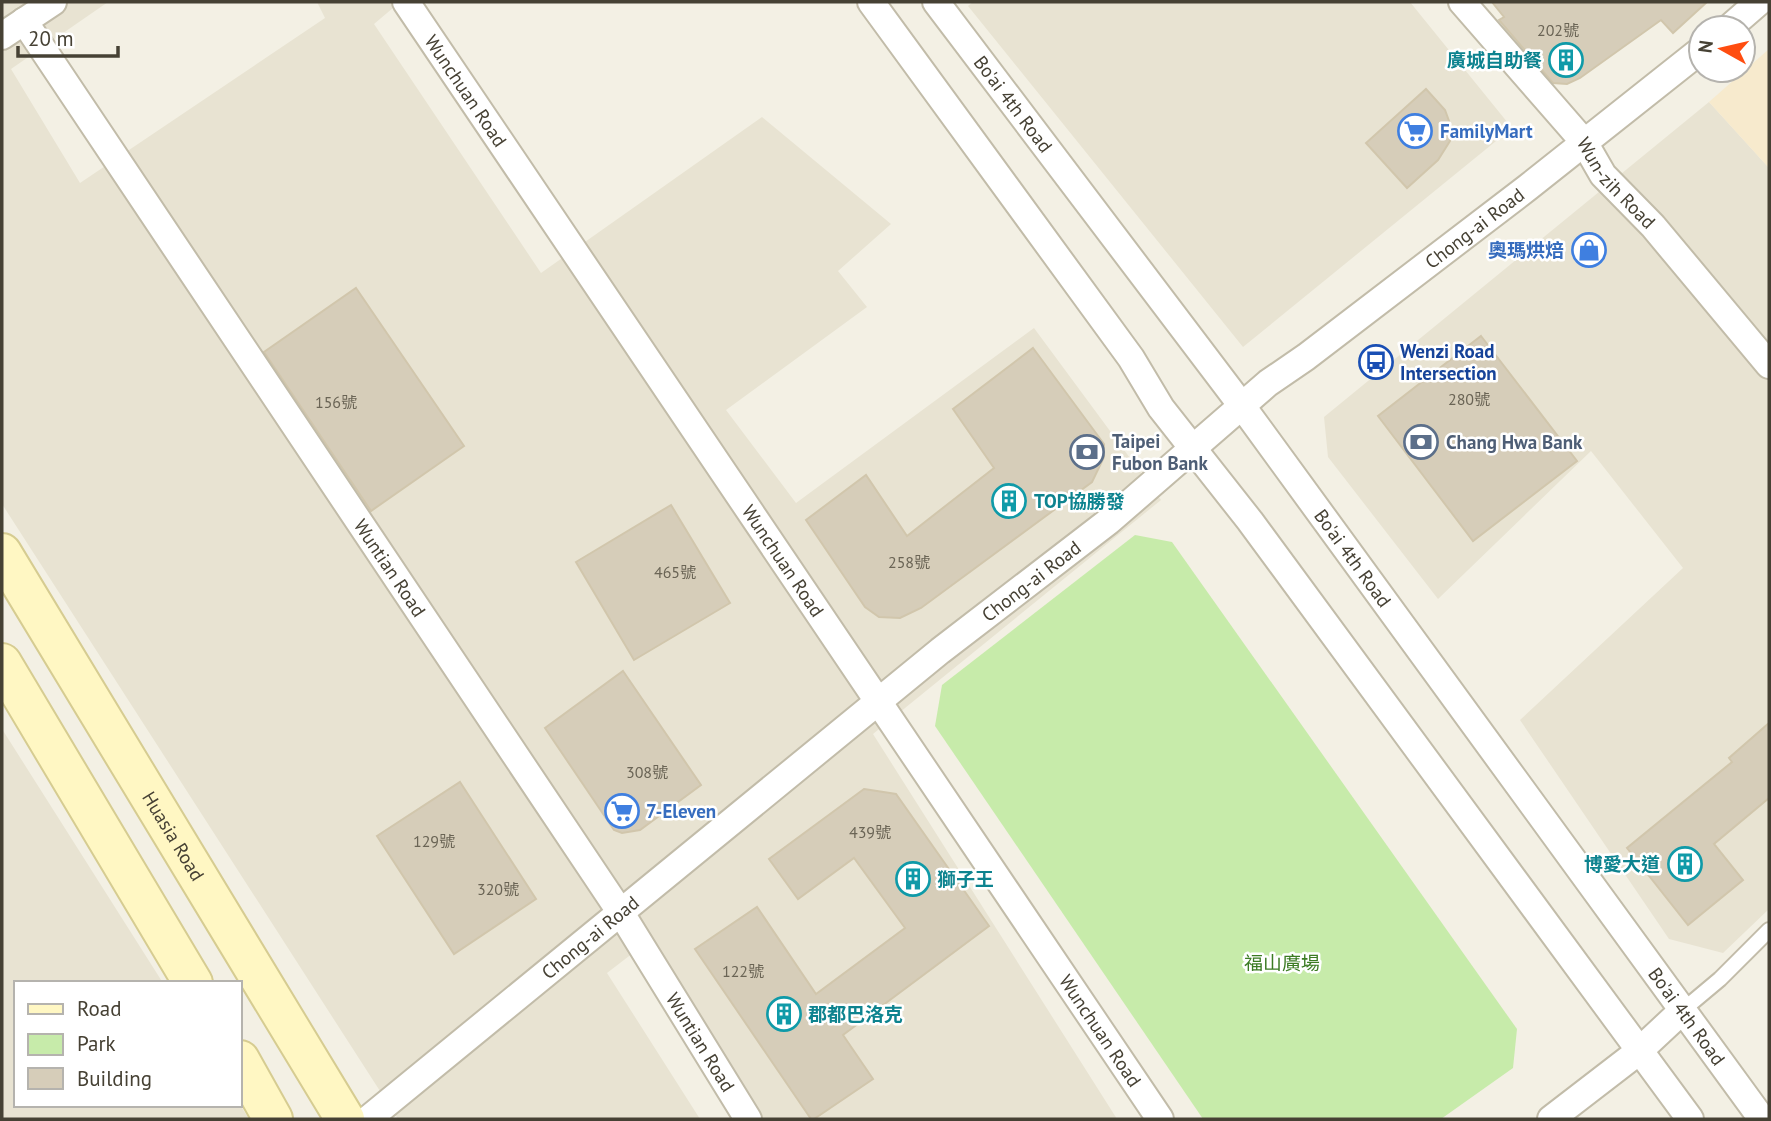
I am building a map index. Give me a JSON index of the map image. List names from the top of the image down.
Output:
{
  "streets": {
    "street": [
      "Wunchuan Road",
      "Bo'ai 4th Road",
      "Wun-zih Road",
      "Chong-ai Road",
      "Wuntian Road",
      "Huasia Road"
    ]
  },
  "crossings": [
    ["Wunchuan Road", "Chong-ai Road"],
    ["Bo'ai 4th Road", "Chong-ai Road"],
    ["Wun-zih Road", "Chong-ai Road"],
    ["Chong-ai Road", "Wuntian Road"]
  ],
  "parks": ["福山廣場"],
  "places": {
    "building": [
      "廣城自助餐",
      "TOP協勝發",
      "博愛大道",
      "獅子王",
      "郡都巴洛克"
    ],
    "supermarket": ["FamilyMart", "7-Eleven"],
    "shop": ["奧瑪烘焙"],
    "bus stop": ["Wenzi Road Intersection"],
    "bank": ["Chang Hwa Bank", "Taipei Fubon Bank"]
  },
  "house_numbers": [
    "202號",
    "280號",
    "156號",
    "258號",
    "465號",
    "308號",
    "439號",
    "129號",
    "320號",
    "122號"
  ],
  "legend": ["Road", "Park", "Building"],
  "scale_bar": "20 m",
  "north": "left"
}
